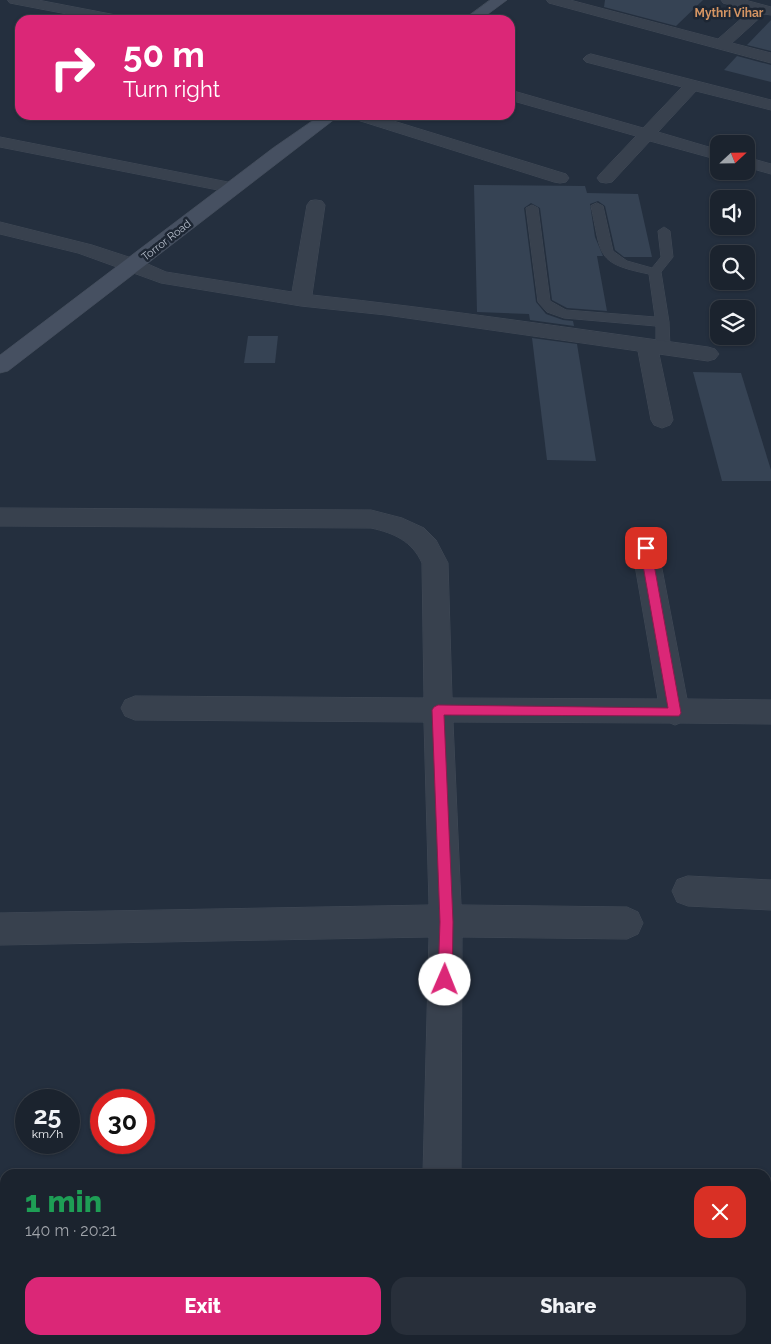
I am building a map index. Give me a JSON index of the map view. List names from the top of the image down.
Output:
{
  "streets": {
    "street": ["Torror Road"]
  },
  "districts": ["Mythri Vihar"],
  "north": "right",
  "page": {
    "turn": ["50 m", "Turn right"],
    "speed": "25 km/h",
    "limit": "30",
    "heading": ["1 min", "140 m · 20:21"],
    "buttons": ["Exit", "Share"]
  }
}
